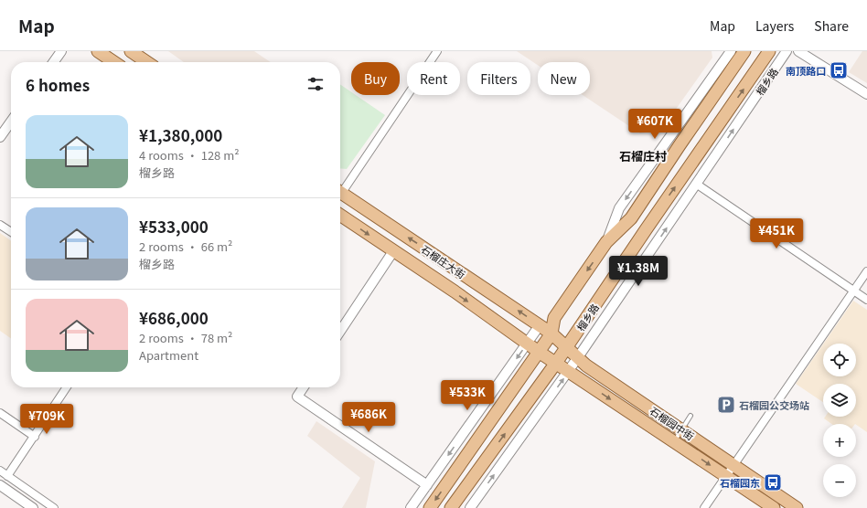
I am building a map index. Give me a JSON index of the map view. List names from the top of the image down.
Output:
{
  "streets": {
    "main road": ["榴乡路", "石榴庄大街", "石榴园中街"]
  },
  "crossings": [
    ["榴乡路", "石榴园中街"],
    ["石榴庄大街", "石榴园中街"]
  ],
  "districts": ["石榴庄村"],
  "places": {
    "bus stop": ["南顶路口", "石榴园东"],
    "parking": ["石榴园公交场站"]
  },
  "page": {
    "header": "Map",
    "nav": ["Map", "Layers", "Share"],
    "chip": [
      "Buy",
      "Rent",
      "Filters",
      "New"
    ],
    "heading": "6 homes",
    "list": [
      {
        "name": "¥1,380,000",
        "note": "4 rooms · 128 m² · 榴乡路"
      },
      {
        "name": "¥533,000",
        "note": "2 rooms · 66 m² · 榴乡路"
      },
      {
        "name": "¥686,000",
        "note": "2 rooms · 78 m² · Apartment"
      }
    ],
    "price": [
      "¥607K",
      "¥451K",
      "¥1.38M",
      "¥533K",
      "¥686K",
      "¥709K"
    ],
    "map_buttons": ["+", "−"]
  }
}
